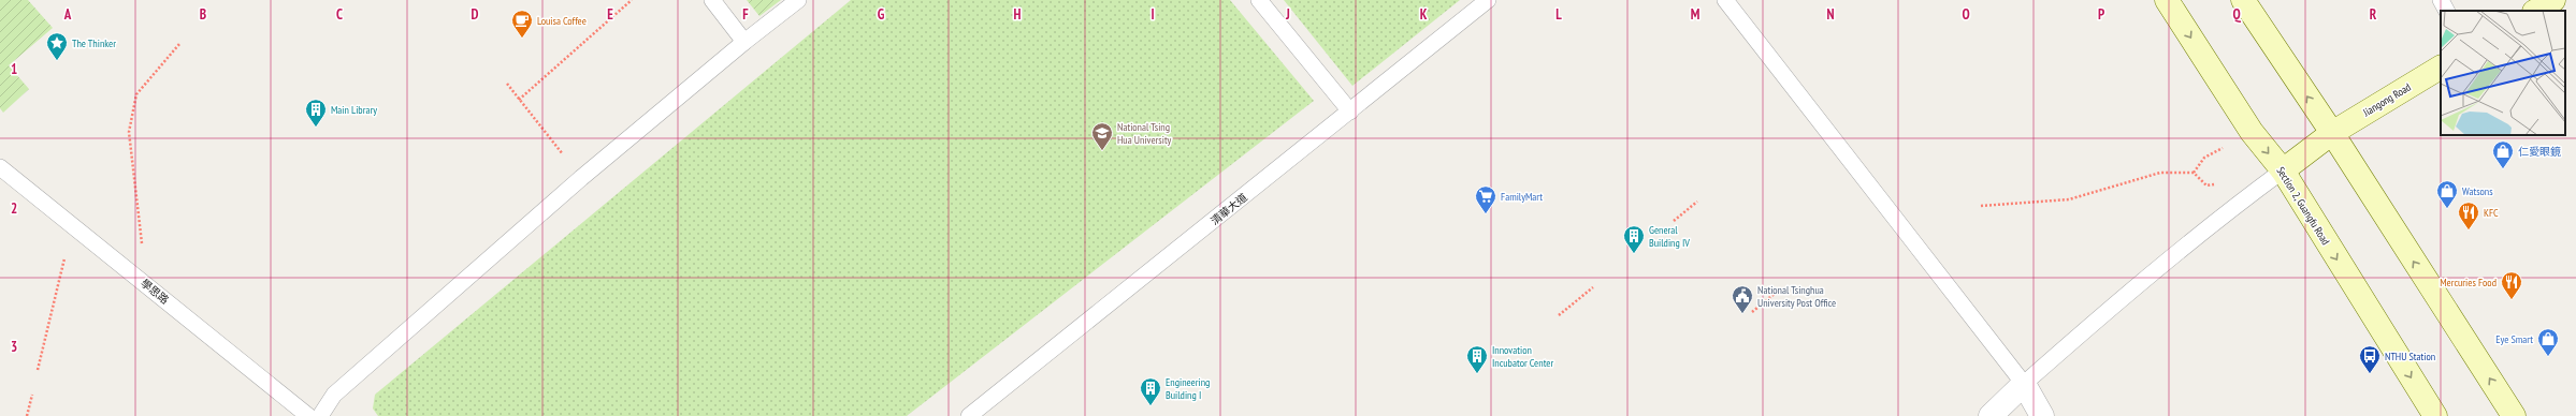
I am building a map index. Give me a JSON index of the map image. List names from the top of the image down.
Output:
{
  "streets": {
    "main road": ["Jiangong Road", "Section 2, Guangfu Road"],
    "lane": ["清華大道", "學思路"]
  },
  "crossings": [
    ["Jiangong Road", "Section 2, Guangfu Road"]
  ],
  "places": {
    "cafe": ["Louisa Coffee"],
    "place": ["The Thinker"],
    "building": [
      "Main Library",
      "General Building IV",
      "Innovation Incubator Center",
      "Engineering Building I"
    ],
    "school or university": ["National Tsing Hua University"],
    "shop": ["仁愛眼鏡", "Watsons", "Eye Smart"],
    "supermarket": ["FamilyMart"],
    "restaurant": ["KFC", "Mercuries Food"],
    "public building": ["National Tsinghua University Post Office"],
    "bus stop": ["NTHU Station"]
  },
  "grid": {
    "columns": [
      "A",
      "B",
      "C",
      "D",
      "E",
      "F",
      "G",
      "H",
      "I",
      "J",
      "K",
      "L",
      "M",
      "N",
      "O",
      "P",
      "Q",
      "R"
    ],
    "rows": ["1", "2", "3"]
  }
}
